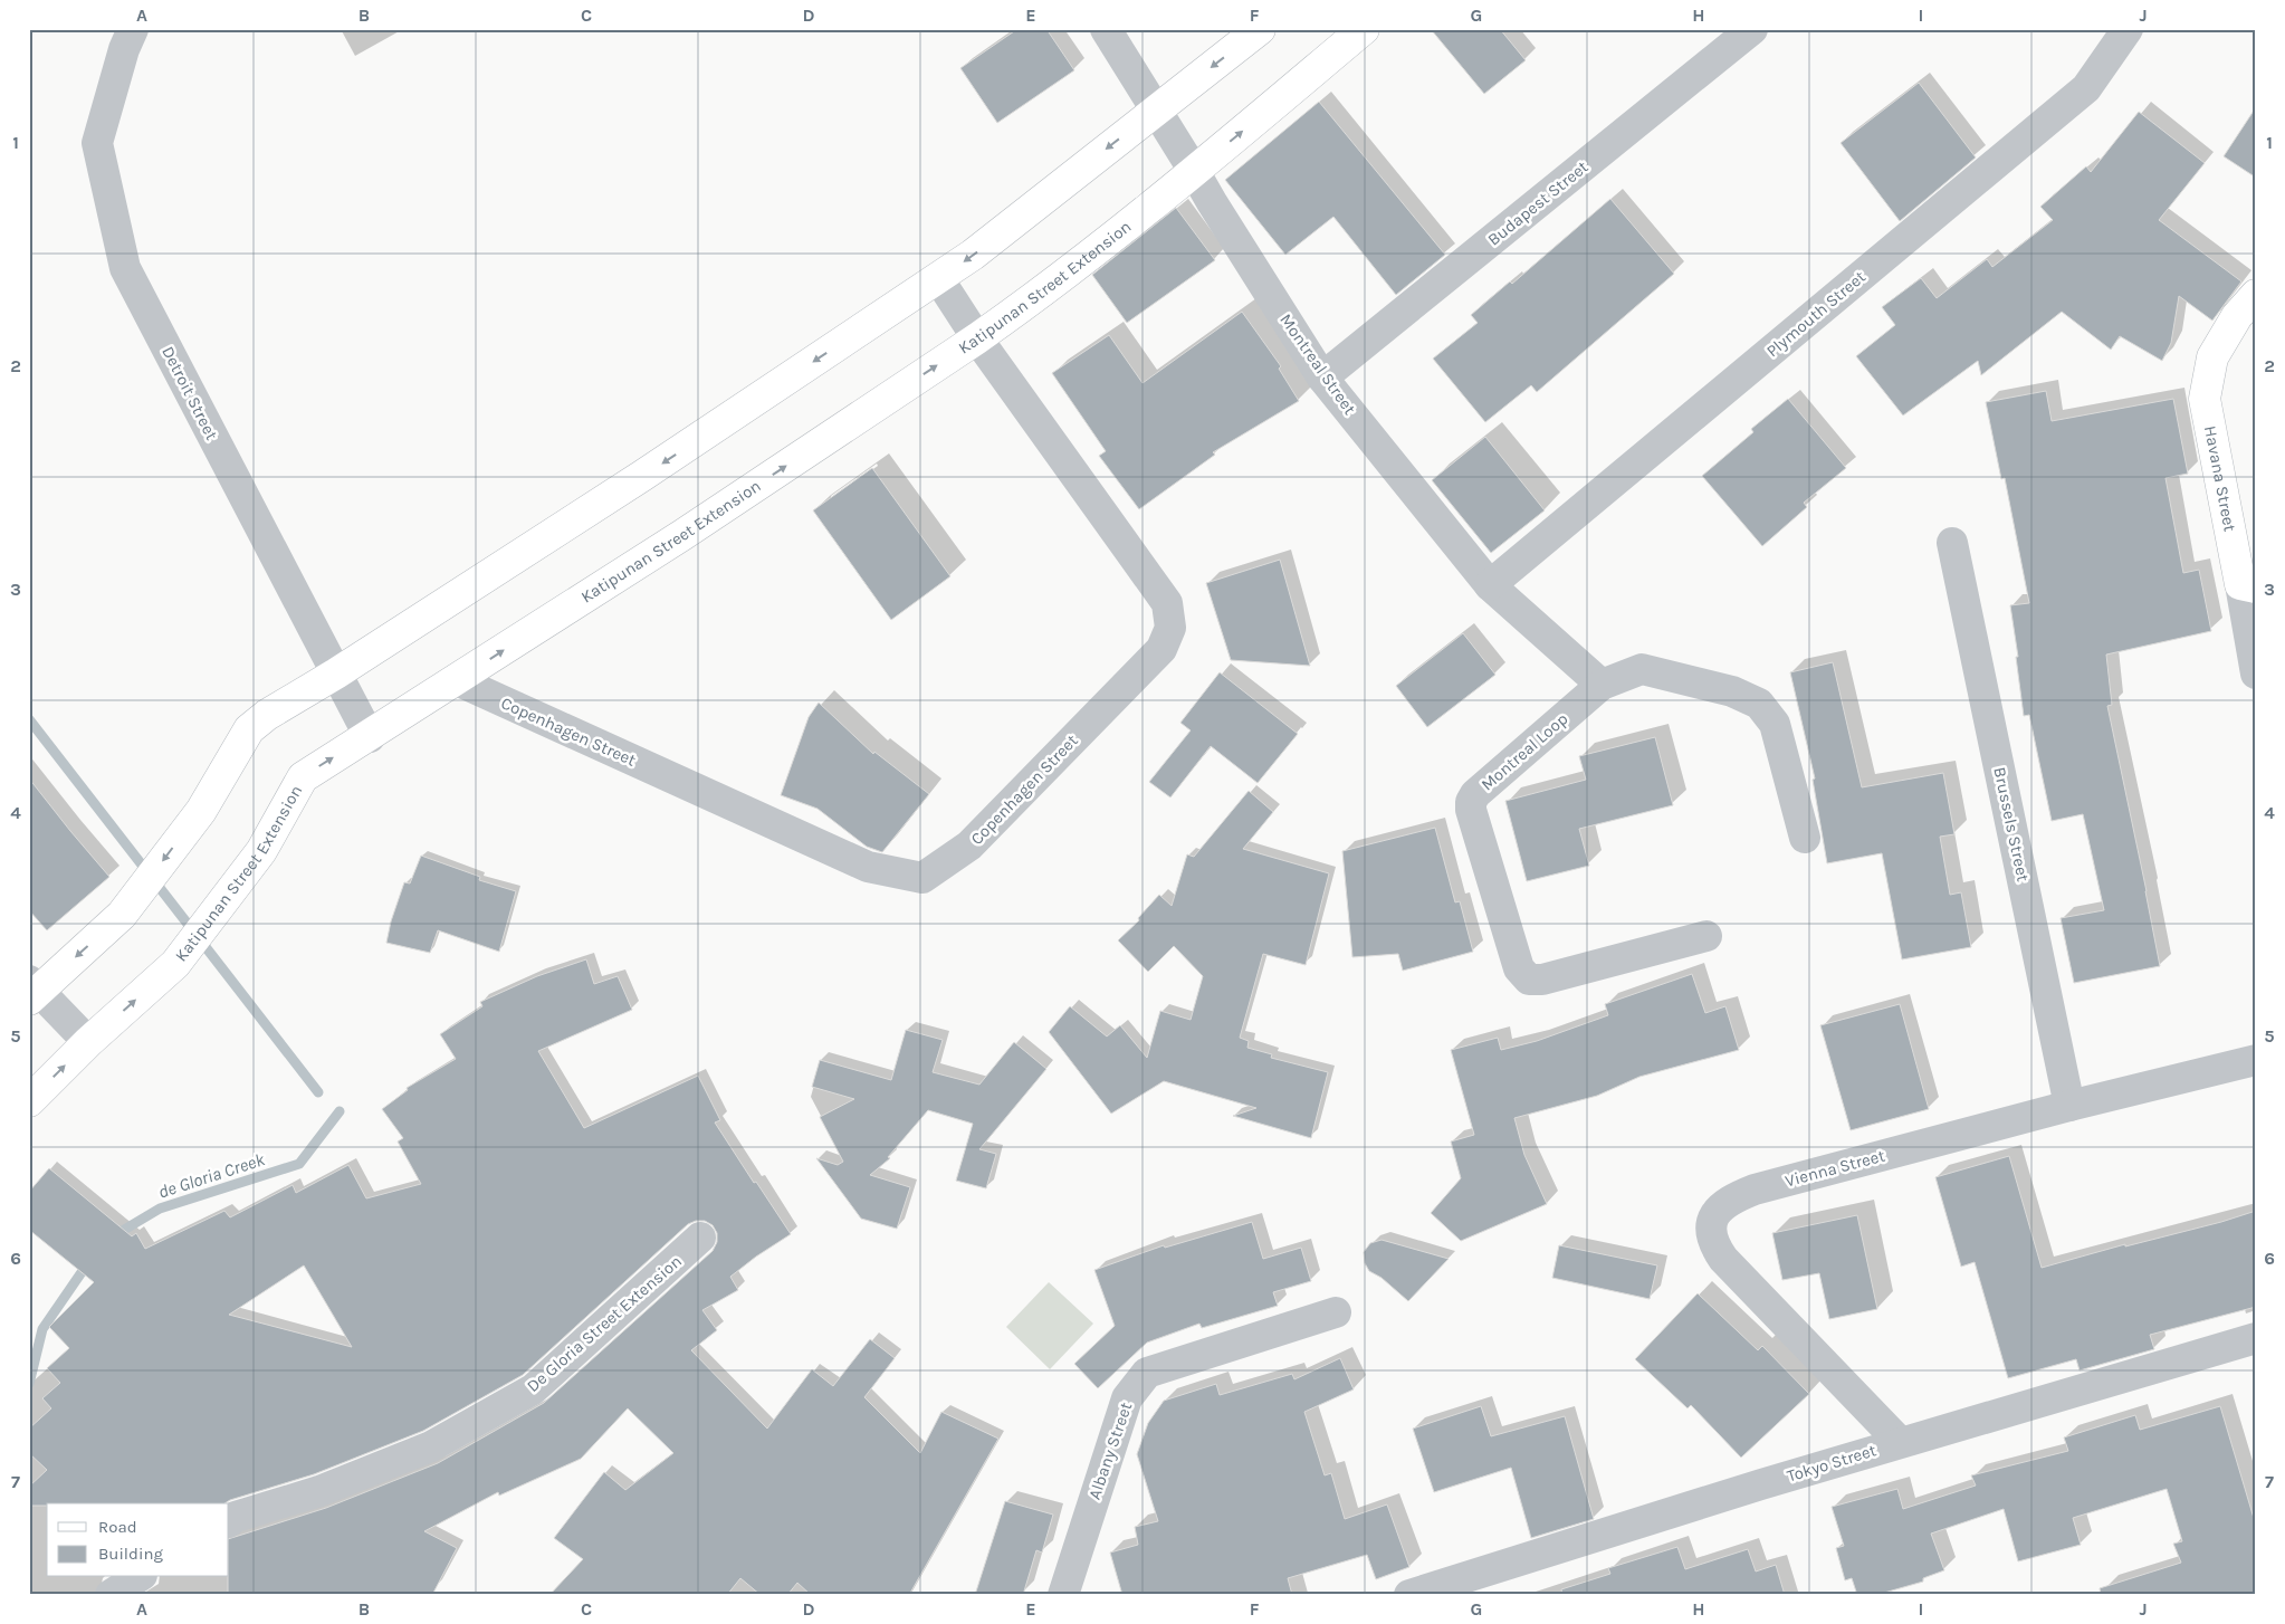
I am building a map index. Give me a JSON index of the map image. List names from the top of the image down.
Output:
{
  "streets": {
    "street": [
      "Budapest Street",
      "Katipunan Street Extension",
      "Plymouth Street",
      "Montreal Street",
      "Detroit Street",
      "Havana Street",
      "Copenhagen Street",
      "Montreal Loop",
      "Brussels Street",
      "Vienna Street",
      "De Gloria Street Extension",
      "Albany Street",
      "Tokyo Street"
    ]
  },
  "crossings": [
    ["Budapest Street", "Montreal Street"],
    ["Katipunan Street Extension", "Montreal Street"],
    ["Katipunan Street Extension", "Detroit Street"],
    ["Katipunan Street Extension", "Copenhagen Street"],
    ["Plymouth Street", "Montreal Street"],
    ["Montreal Street", "Montreal Loop"],
    ["Brussels Street", "Vienna Street"],
    ["Vienna Street", "Tokyo Street"]
  ],
  "water": ["de Gloria Creek"],
  "legend": ["Road", "Building"],
  "grid": {
    "columns": [
      "A",
      "B",
      "C",
      "D",
      "E",
      "F",
      "G",
      "H",
      "I",
      "J"
    ],
    "rows": [
      "1",
      "2",
      "3",
      "4",
      "5",
      "6",
      "7"
    ]
  }
}
